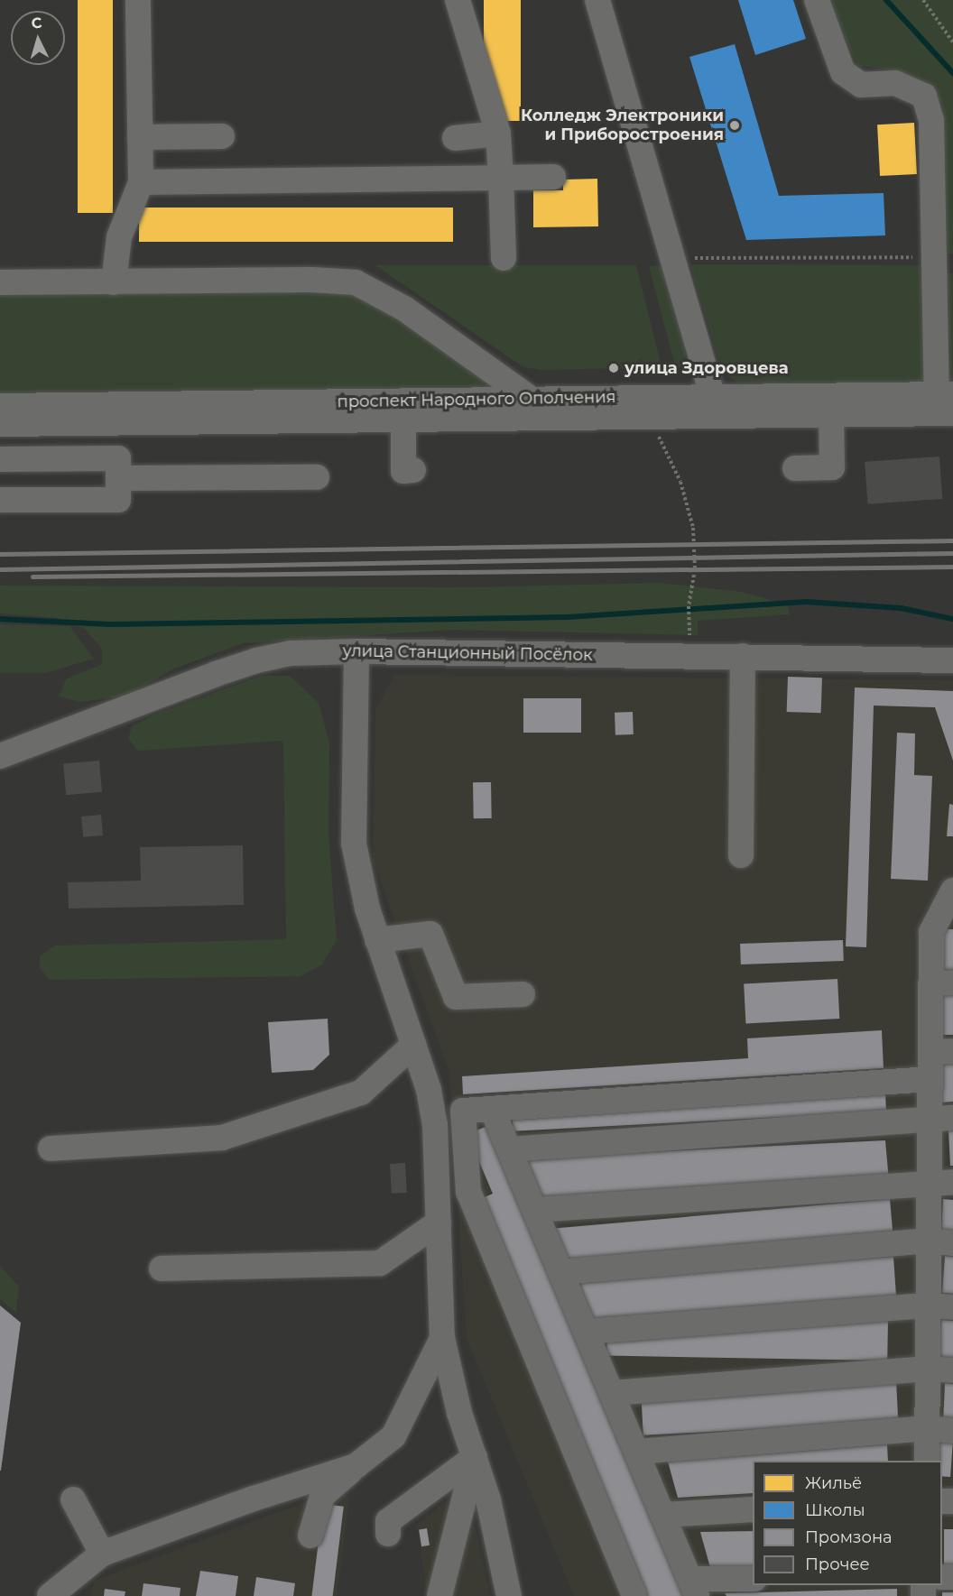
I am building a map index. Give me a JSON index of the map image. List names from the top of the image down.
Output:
{
  "streets": {
    "street": ["проспект Народного Ополчения", "улица Станционный Посёлок"]
  },
  "places": ["Колледж Электроники и Приборостроения", "улица Здоровцева"],
  "legend": [
    "Жильё",
    "Школы",
    "Промзона",
    "Прочее"
  ],
  "north": "top"
}
